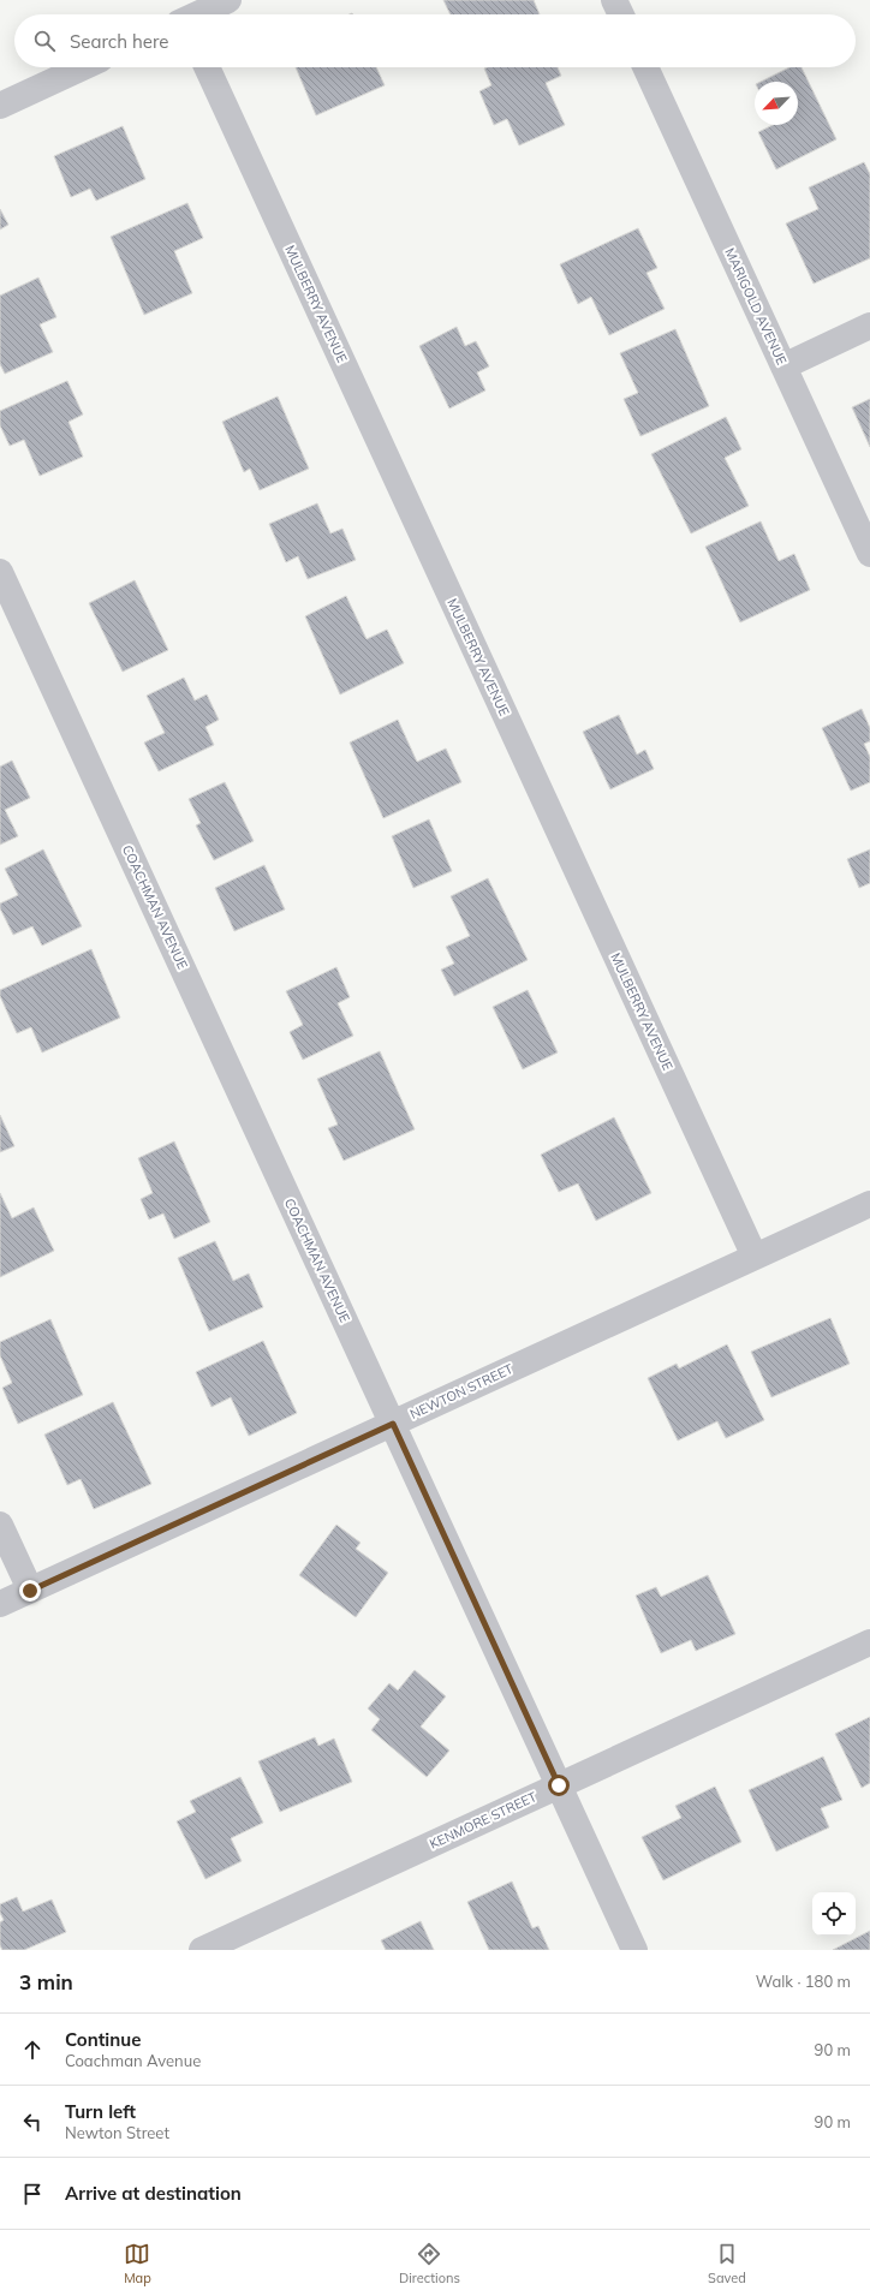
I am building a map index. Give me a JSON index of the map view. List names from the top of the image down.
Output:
{
  "streets": {
    "street": [
      "MULBERRY AVENUE",
      "MARIGOLD AVENUE",
      "COACHMAN AVENUE",
      "NEWTON STREET",
      "KENMORE STREET"
    ]
  },
  "crossings": [
    ["MULBERRY AVENUE", "NEWTON STREET"],
    ["COACHMAN AVENUE", "NEWTON STREET"],
    ["COACHMAN AVENUE", "KENMORE STREET"]
  ],
  "north": "bottom left",
  "page": {
    "search": "Search here",
    "heading": ["3 min", "Walk · 180 m"],
    "list": [
      ["Continue", "Coachman Avenue", "90 m"],
      ["Turn left", "Newton Street", "90 m"],
      "Arrive at destination"
    ],
    "nav": ["Map", "Directions", "Saved"]
  }
}
